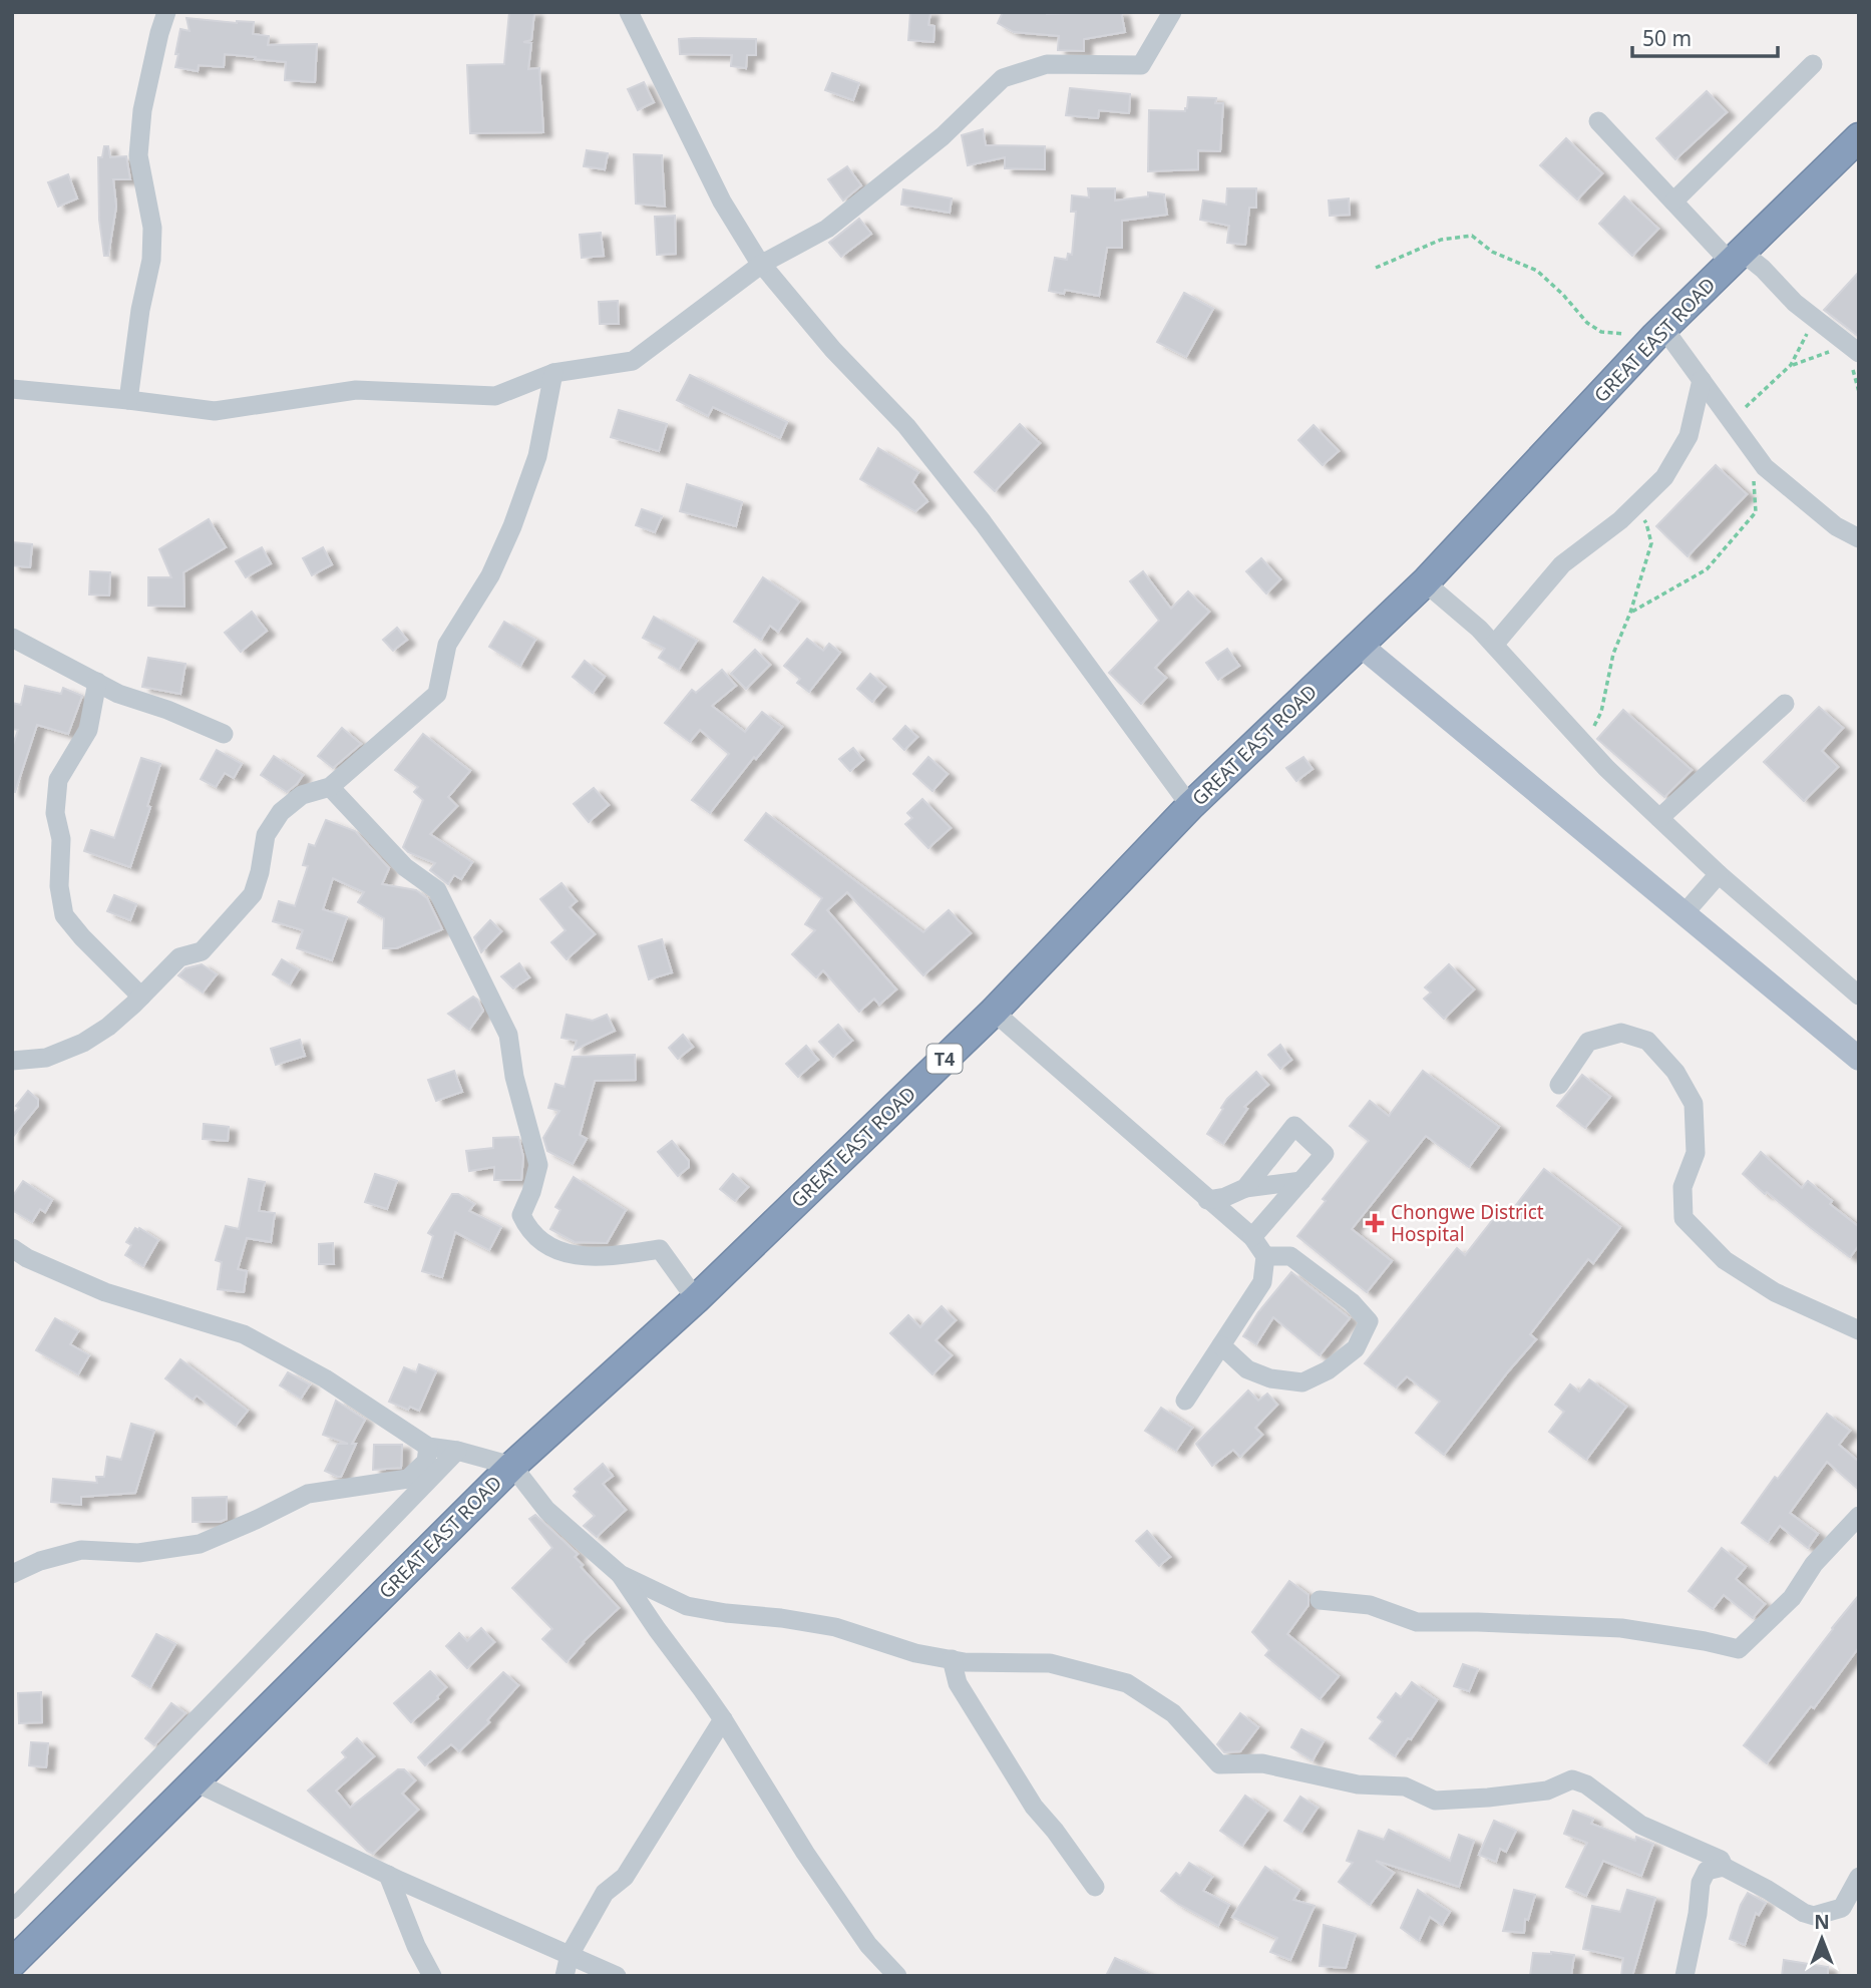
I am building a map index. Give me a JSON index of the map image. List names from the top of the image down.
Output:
{
  "streets": {
    "highway": ["GREAT EAST ROAD", "T4"]
  },
  "places": {
    "health": ["Chongwe District Hospital"]
  },
  "scale_bar": "50 m",
  "north": "top"
}
